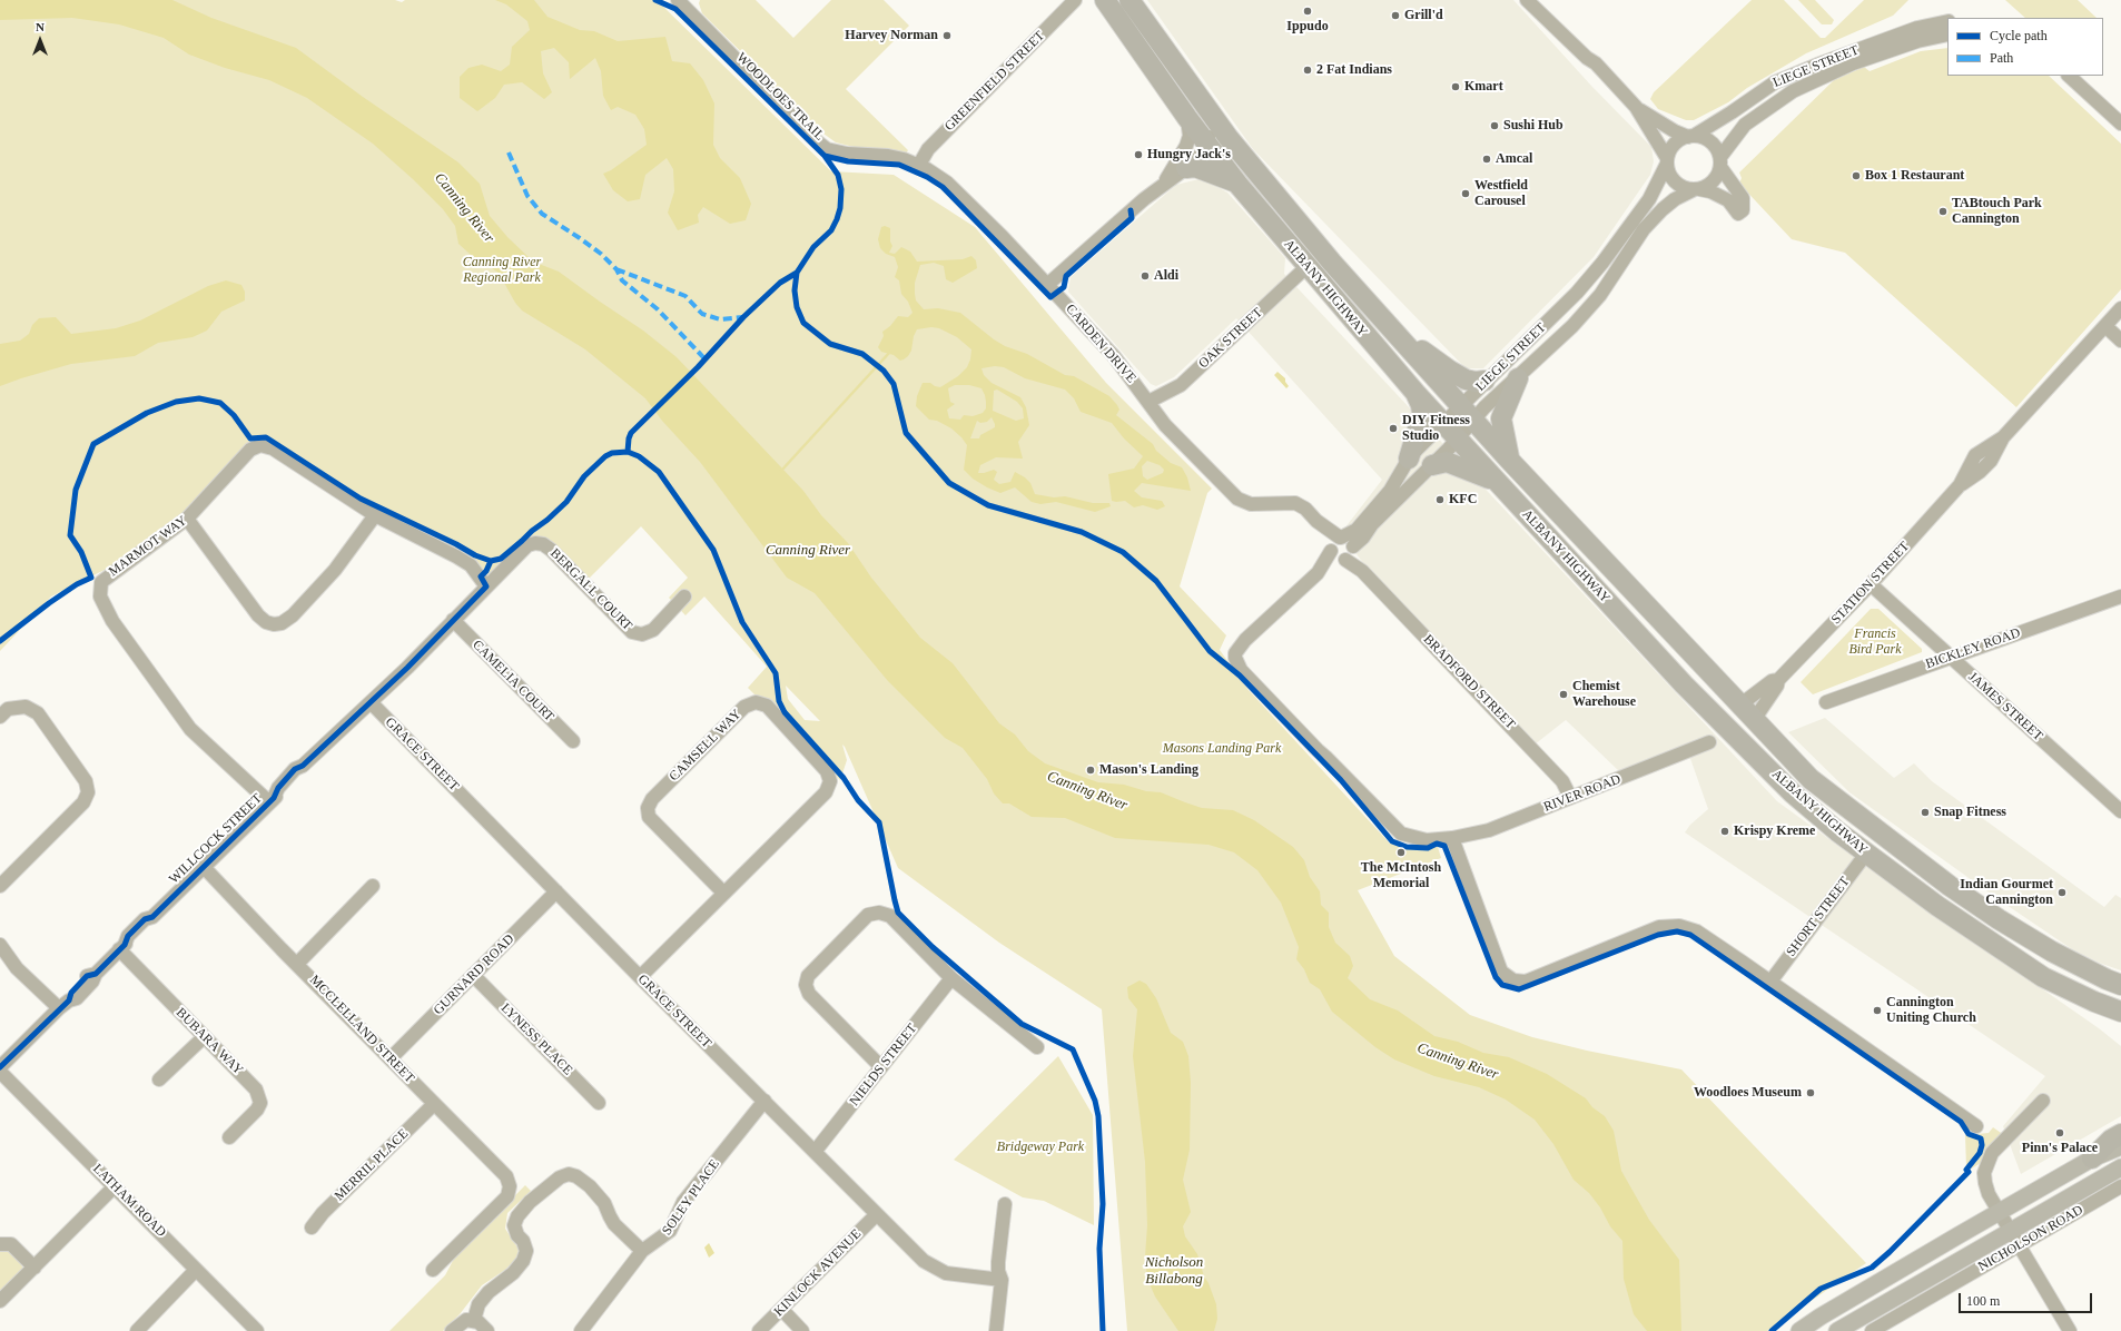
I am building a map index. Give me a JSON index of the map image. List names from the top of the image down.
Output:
{
  "streets": {
    "highway": ["ALBANY HIGHWAY"],
    "main road": ["NICHOLSON ROAD"],
    "street": [
      "LIEGE STREET",
      "GREENFIELD STREET",
      "OAK STREET",
      "CARDEN DRIVE",
      "MARMOT WAY",
      "STATION STREET",
      "BERGALL COURT",
      "BICKLEY ROAD",
      "CAMELIA COURT",
      "BRADFORD STREET",
      "JAMES STREET",
      "CAMSELL WAY",
      "GRACE STREET",
      "RIVER ROAD",
      "WILLCOCK STREET",
      "SHORT STREET",
      "GURNARD ROAD",
      "MCCLELLAND STREET",
      "LYNESS PLACE",
      "BUBARA WAY",
      "NIELDS STREET",
      "MERRIL PLACE",
      "SOLEY PLACE",
      "LATHAM ROAD",
      "KINLOCK AVENUE"
    ],
    "cycle path": ["WOODLOES TRAIL"]
  },
  "crossings": [
    ["LIEGE STREET", "ALBANY HIGHWAY"],
    ["LIEGE STREET", "CARDEN DRIVE"],
    ["LIEGE STREET", "BRADFORD STREET"],
    ["LIEGE STREET", "RIVER ROAD"],
    ["GREENFIELD STREET", "CARDEN DRIVE"],
    ["ALBANY HIGHWAY", "OAK STREET"],
    ["ALBANY HIGHWAY", "STATION STREET"],
    ["ALBANY HIGHWAY", "SHORT STREET"],
    ["OAK STREET", "CARDEN DRIVE"],
    ["CARDEN DRIVE", "BRADFORD STREET"],
    ["MARMOT WAY", "WILLCOCK STREET"],
    ["STATION STREET", "JAMES STREET"],
    ["BERGALL COURT", "WILLCOCK STREET"],
    ["BICKLEY ROAD", "JAMES STREET"],
    ["CAMELIA COURT", "WILLCOCK STREET"],
    ["BRADFORD STREET", "RIVER ROAD"],
    ["CAMSELL WAY", "GRACE STREET"],
    ["GRACE STREET", "WILLCOCK STREET"],
    ["GRACE STREET", "GURNARD ROAD"],
    ["GRACE STREET", "NIELDS STREET"],
    ["GRACE STREET", "SOLEY PLACE"],
    ["GRACE STREET", "KINLOCK AVENUE"],
    ["WILLCOCK STREET", "MCCLELLAND STREET"],
    ["WILLCOCK STREET", "BUBARA WAY"],
    ["GURNARD ROAD", "MCCLELLAND STREET"],
    ["GURNARD ROAD", "LYNESS PLACE"],
    ["MCCLELLAND STREET", "MERRIL PLACE"]
  ],
  "water": ["Canning River", "Nicholson Billabong"],
  "parks": [
    "Canning River Regional Park",
    "Francis Bird Park",
    "Masons Landing Park",
    "Bridgeway Park"
  ],
  "places": [
    "Ippudo",
    "Grill'd",
    "Harvey Norman",
    "2 Fat Indians",
    "Kmart",
    "Sushi Hub",
    "Hungry Jack's",
    "Amcal",
    "Box 1 Restaurant",
    "Westfield Carousel",
    "TABtouch Park Cannington",
    "Aldi",
    "DIY Fitness Studio",
    "KFC",
    "Chemist Warehouse",
    "Mason's Landing",
    "Snap Fitness",
    "Krispy Kreme",
    "The McIntosh Memorial",
    "Indian Gourmet Cannington",
    "Cannington Uniting Church",
    "Woodloes Museum",
    "Pinn's Palace"
  ],
  "legend": ["Cycle path", "Path"],
  "scale_bar": "100 m",
  "north": "top"
}
